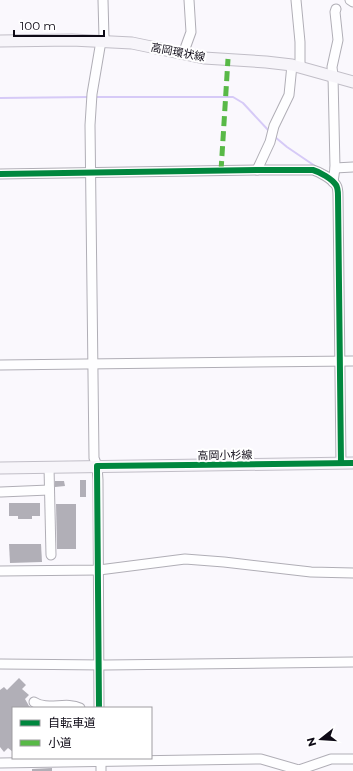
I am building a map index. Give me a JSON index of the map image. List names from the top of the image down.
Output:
{
  "streets": {
    "main road": ["高岡環状線", "高岡小杉線"]
  },
  "legend": ["自転車道", "小道"],
  "scale_bar": "100 m",
  "north": "left"
}
